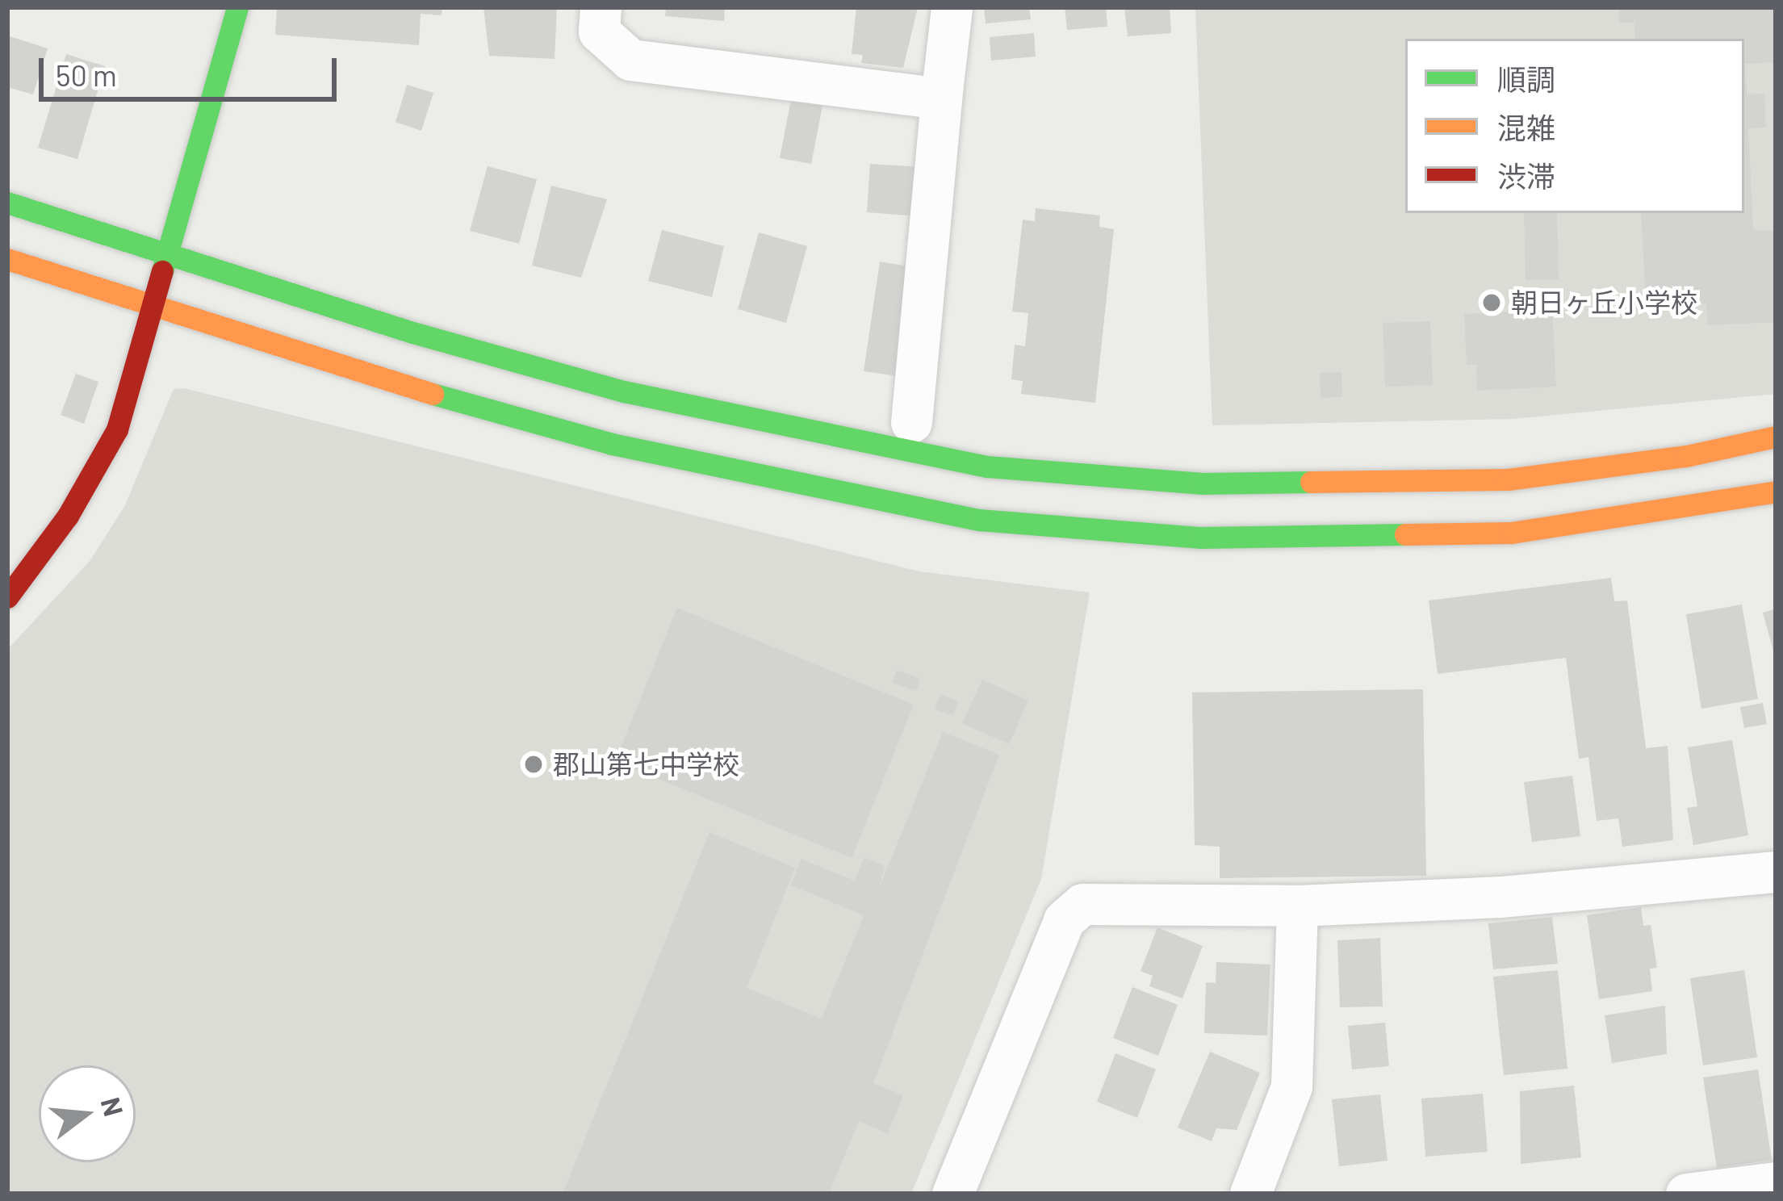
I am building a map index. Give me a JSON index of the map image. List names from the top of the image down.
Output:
{
  "places": ["朝日ヶ丘小学校", "郡山第七中学校"],
  "legend": ["順調", "混雑", "渋滞"],
  "scale_bar": "50 m",
  "north": "right"
}
